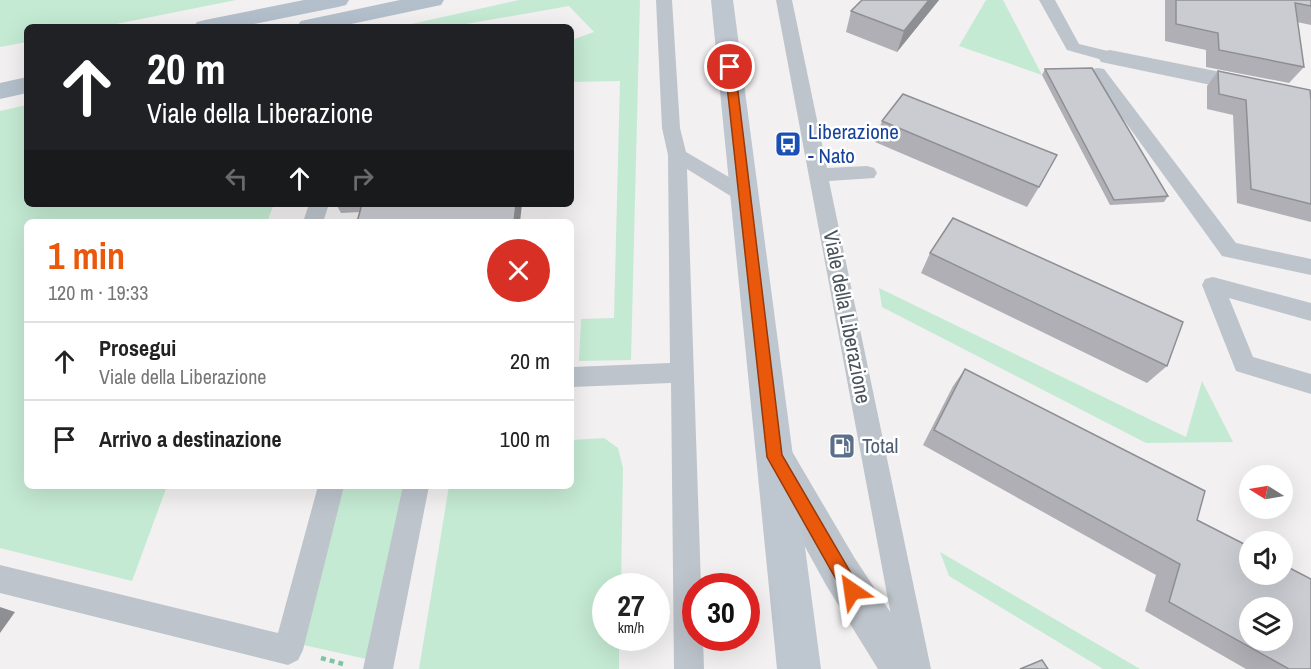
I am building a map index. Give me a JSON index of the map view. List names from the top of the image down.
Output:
{
  "streets": {
    "lane": ["Viale della Liberazione"]
  },
  "places": {
    "bus stop": ["Liberazione - Nato"],
    "fuel station": ["Total"]
  },
  "north": "left",
  "page": {
    "turn": ["20 m", "Viale della Liberazione"],
    "heading": ["1 min", "120 m · 19:33"],
    "list": [
      {
        "name": "Prosegui",
        "note": "Viale della Liberazione",
        "value": "20 m"
      },
      {
        "name": "Arrivo a destinazione",
        "value": "100 m"
      }
    ],
    "speed": "27 km/h",
    "limit": "30"
  }
}
